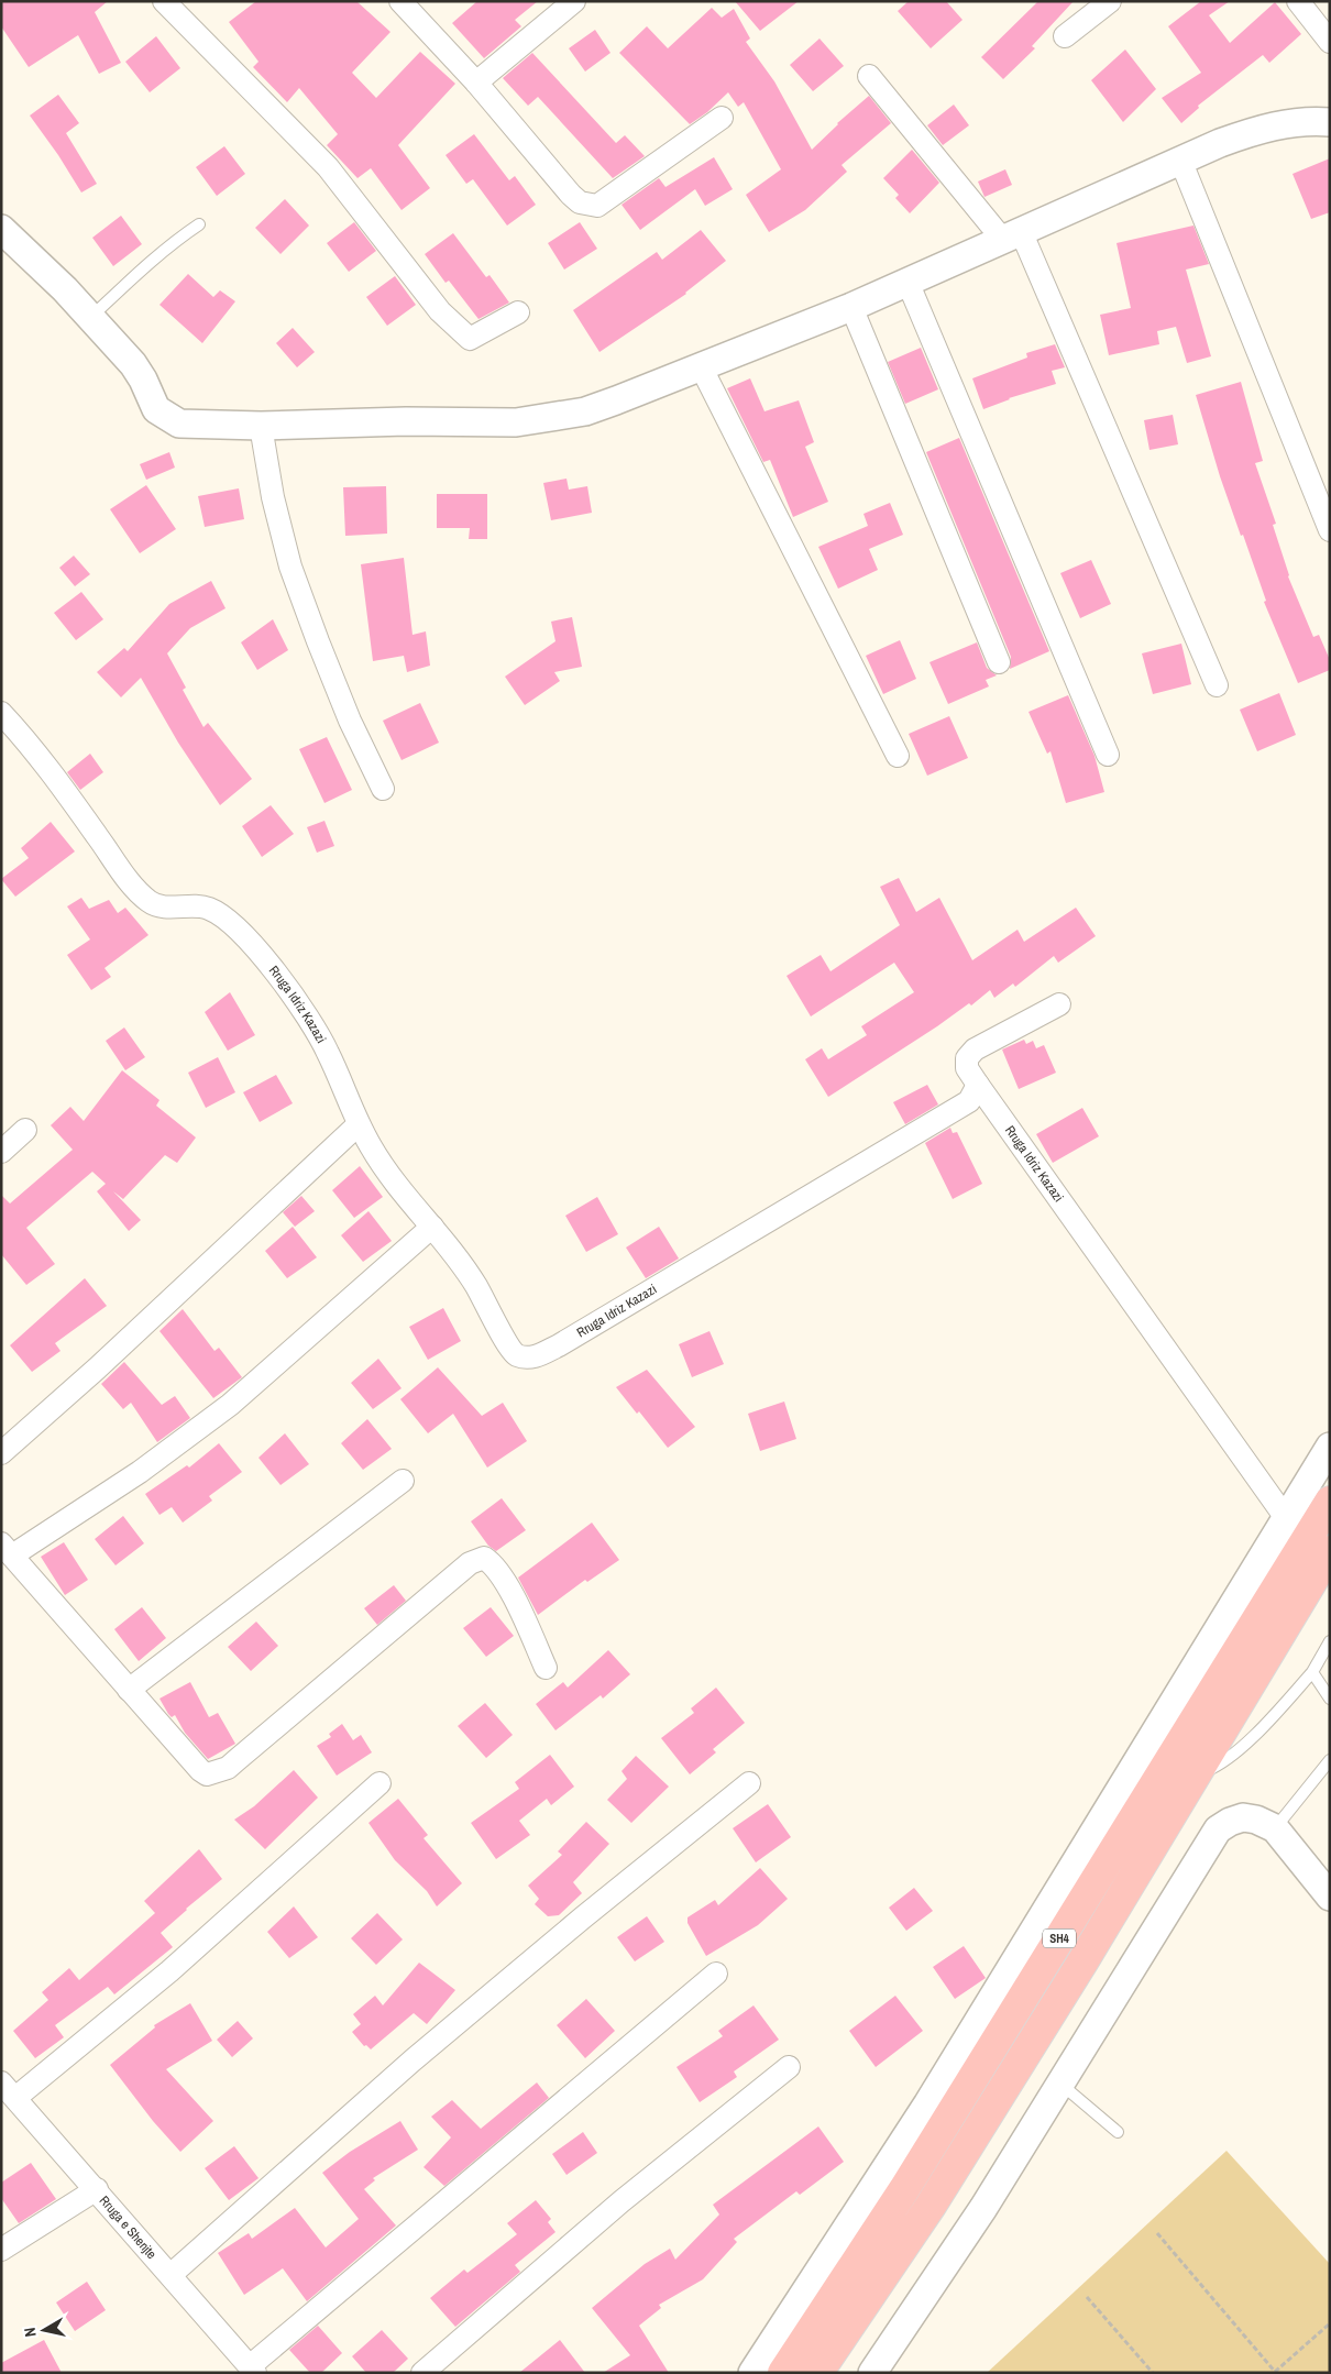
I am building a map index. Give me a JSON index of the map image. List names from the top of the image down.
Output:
{
  "streets": {
    "highway": ["SH4"],
    "street": ["Rruga Idriz Kazazi", "Rruga e Shenjte"]
  },
  "north": "left"
}
